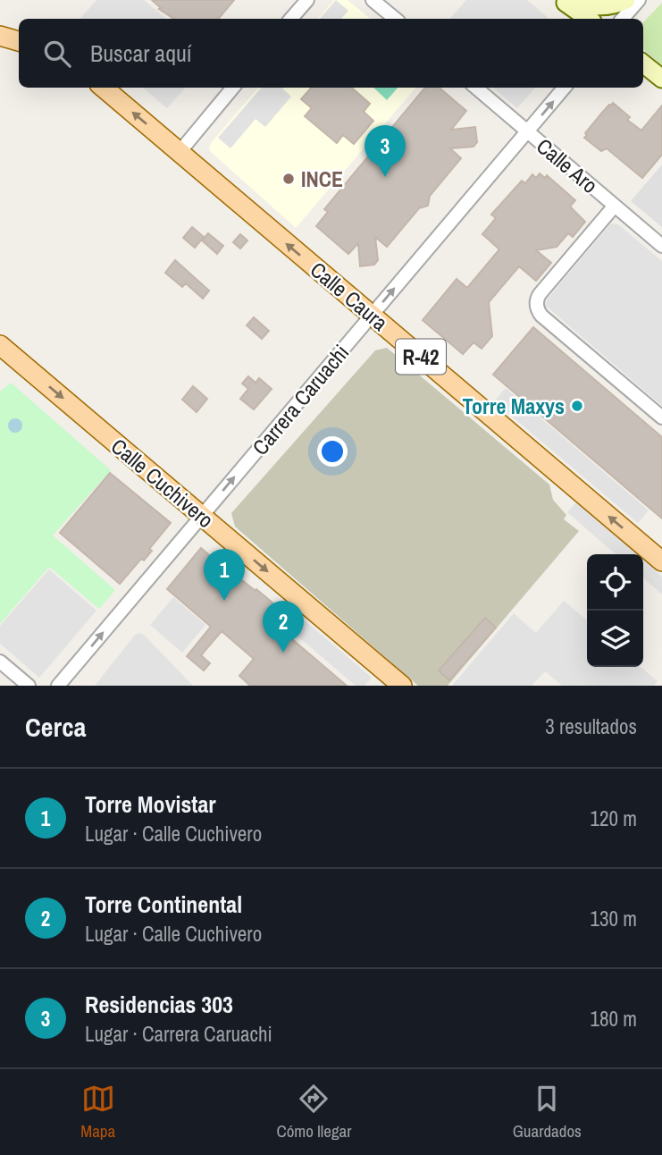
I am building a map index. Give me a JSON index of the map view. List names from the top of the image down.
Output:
{
  "streets": {
    "main road": ["Calle Caura", "R-42", "Calle Cuchivero"],
    "street": ["Calle Aro", "Carrera Caruachi"]
  },
  "crossings": [
    ["Calle Aro", "Carrera Caruachi"],
    ["Calle Caura", "R-42"],
    ["Calle Caura", "Carrera Caruachi"],
    ["Carrera Caruachi", "Calle Cuchivero"]
  ],
  "one_way": ["Calle Caura", "Carrera Caruachi", "Calle Cuchivero"],
  "places": ["INCE", "Torre Maxys"],
  "page": {
    "search": "Buscar aquí",
    "pins": ["3", "1", "2"],
    "heading": ["Cerca", "3 resultados"],
    "list": [
      {
        "mark": "1",
        "name": "Torre Movistar",
        "note": "Lugar · Calle Cuchivero",
        "value": "120 m"
      },
      {
        "mark": "2",
        "name": "Torre Continental",
        "note": "Lugar · Calle Cuchivero",
        "value": "130 m"
      },
      {
        "mark": "3",
        "name": "Residencias 303",
        "note": "Lugar · Carrera Caruachi",
        "value": "180 m"
      }
    ],
    "nav": ["Mapa", "Cómo llegar", "Guardados"]
  }
}
